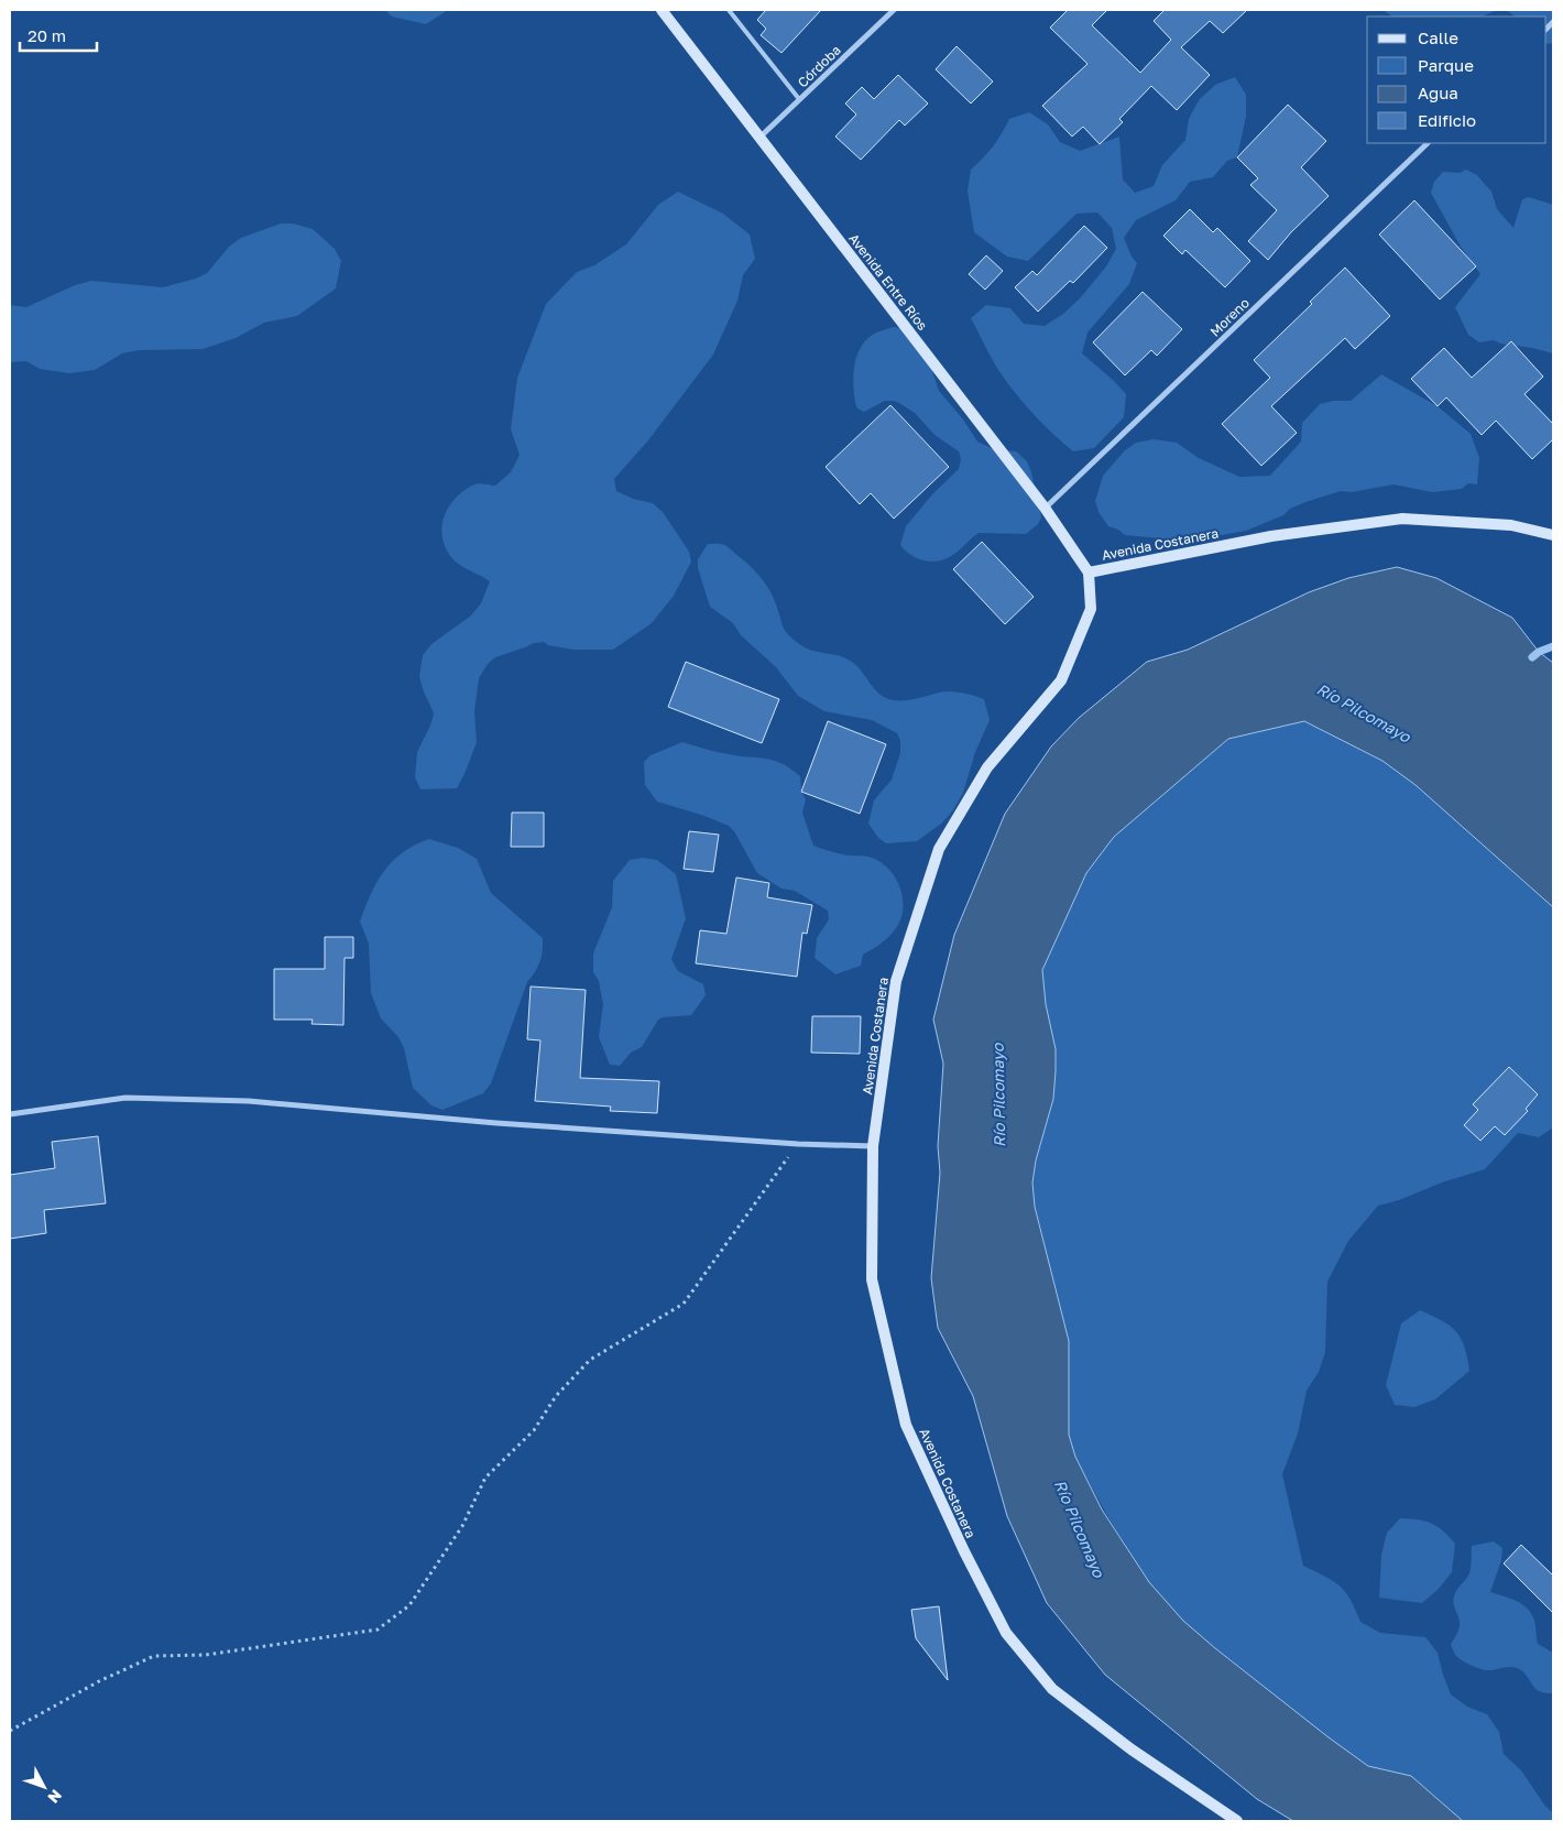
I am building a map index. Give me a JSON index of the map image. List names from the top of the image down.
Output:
{
  "streets": {
    "street": [
      "Córdoba",
      "Avenida Entre Ríos",
      "Moreno",
      "Avenida Costanera"
    ]
  },
  "crossings": [
    ["Córdoba", "Avenida Entre Ríos"],
    ["Avenida Entre Ríos", "Moreno"],
    ["Avenida Entre Ríos", "Avenida Costanera"]
  ],
  "water": ["Río Pilcomayo"],
  "legend": [
    "Calle",
    "Parque",
    "Agua",
    "Edificio"
  ],
  "scale_bar": "20 m",
  "north": "bottom right"
}
